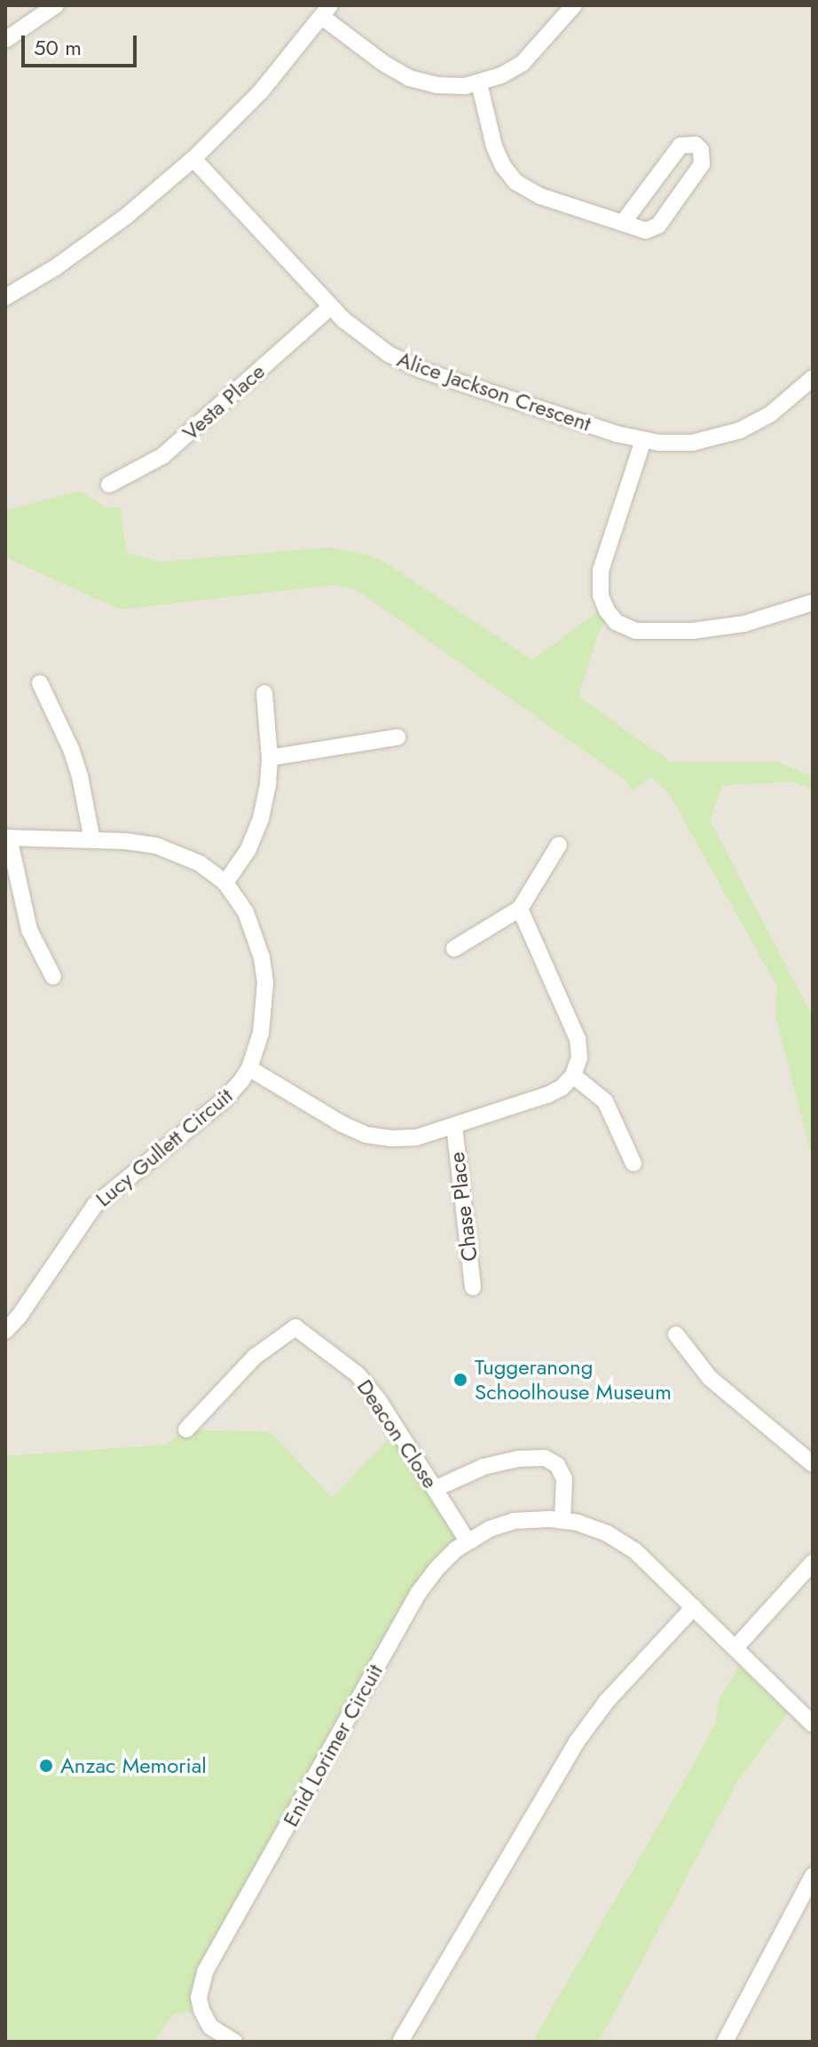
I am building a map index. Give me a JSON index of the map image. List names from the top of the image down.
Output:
{
  "streets": {
    "street": [
      "Alice Jackson Crescent",
      "Vesta Place",
      "Lucy Gullett Circuit",
      "Chase Place",
      "Deacon Close",
      "Enid Lorimer Circuit"
    ]
  },
  "crossings": [
    ["Alice Jackson Crescent", "Vesta Place"],
    ["Deacon Close", "Enid Lorimer Circuit"]
  ],
  "places": ["Tuggeranong Schoolhouse Museum", "Anzac Memorial"],
  "scale_bar": "50 m"
}
